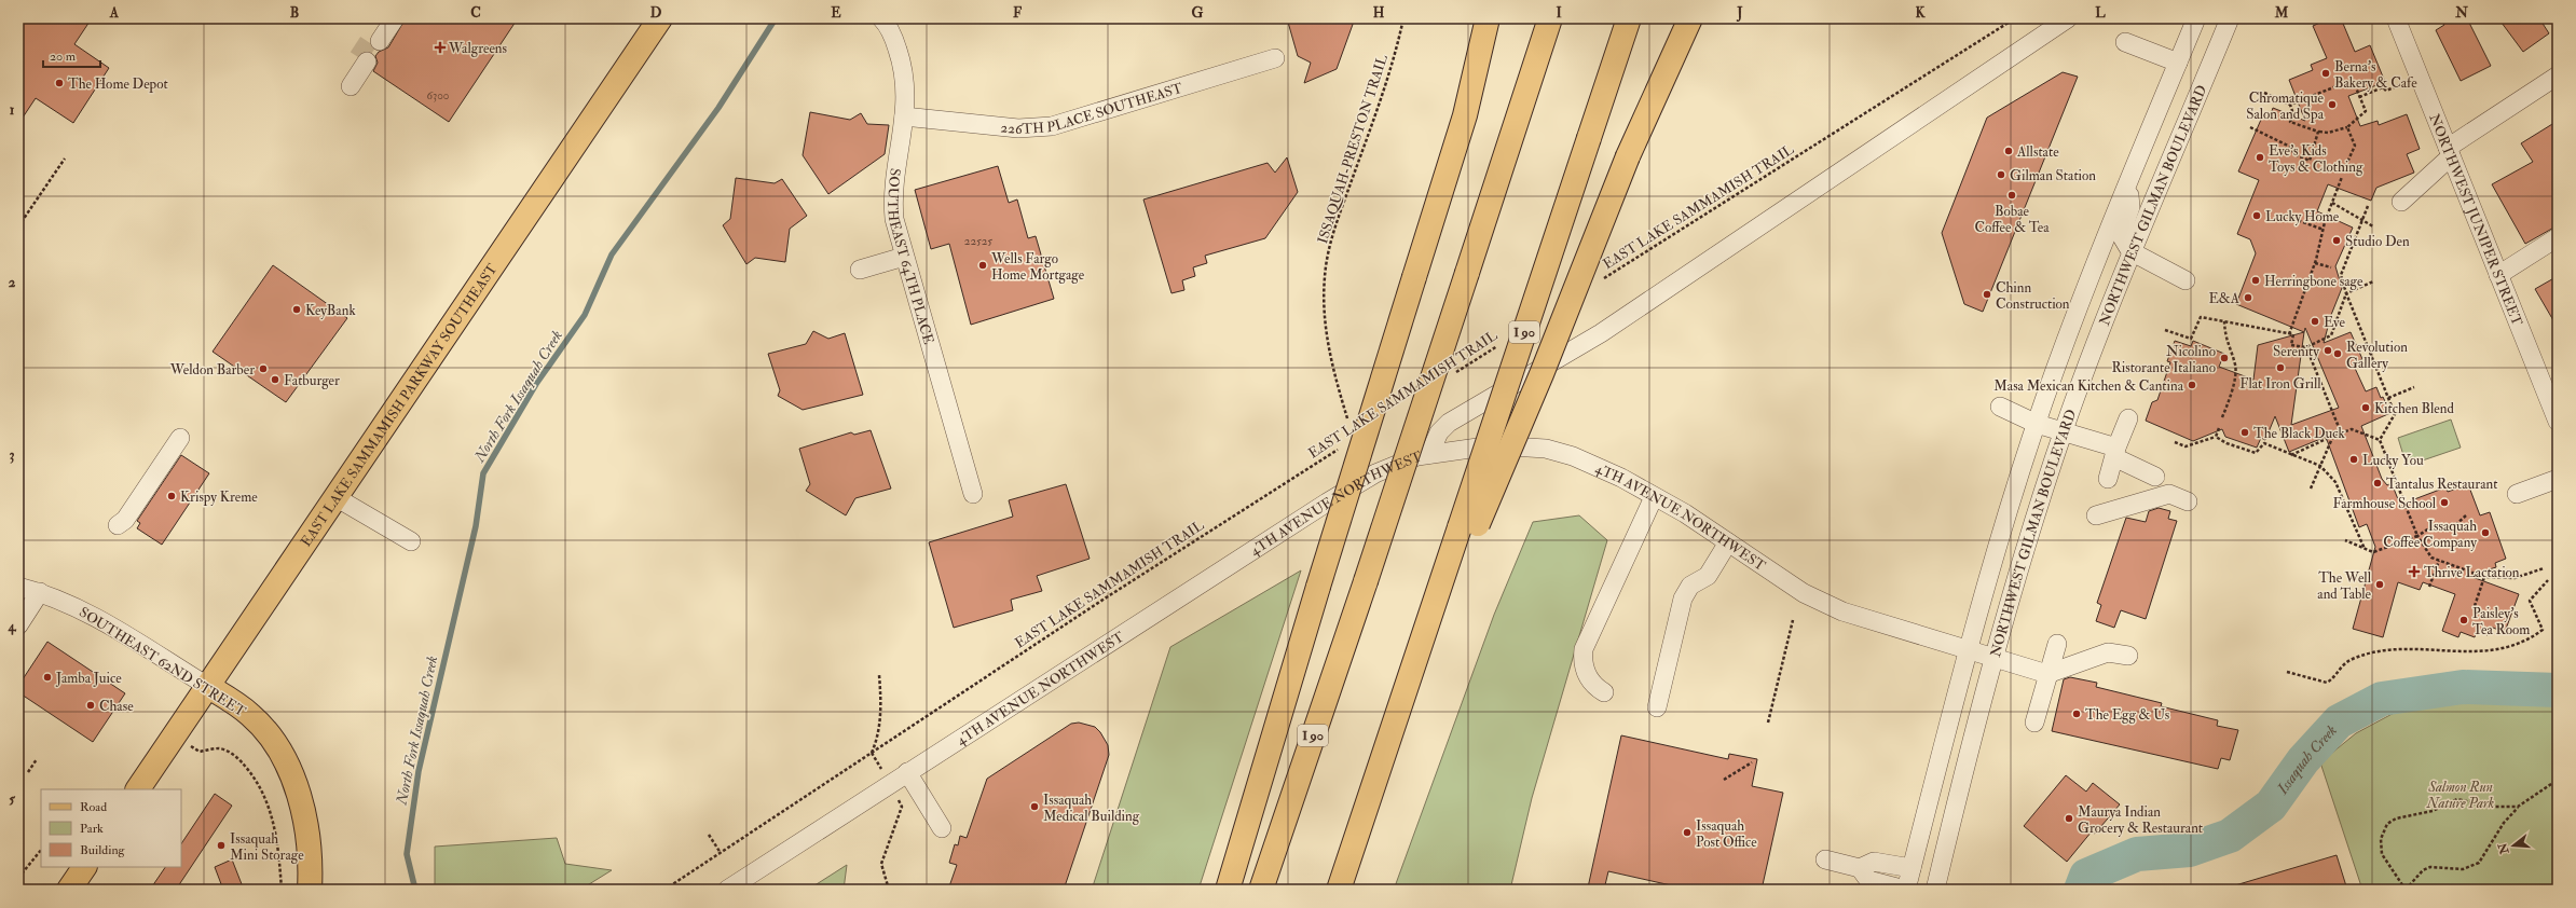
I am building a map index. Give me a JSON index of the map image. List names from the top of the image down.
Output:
{
  "streets": {
    "main road": ["I 90", "EAST LAKE SAMMAMISH PARKWAY SOUTHEAST", "SOUTHEAST 62ND STREET"],
    "street": [
      "226TH PLACE SOUTHEAST",
      "NORTHWEST GILMAN BOULEVARD",
      "NORTHWEST JUNIPER STREET",
      "SOUTHEAST 64TH PLACE",
      "4TH AVENUE NORTHWEST"
    ],
    "path": ["ISSAQUAH-PRESTON TRAIL", "EAST LAKE SAMMAMISH TRAIL"]
  },
  "crossings": [
    ["226TH PLACE SOUTHEAST", "SOUTHEAST 64TH PLACE"],
    ["NORTHWEST GILMAN BOULEVARD", "4TH AVENUE NORTHWEST"],
    ["EAST LAKE SAMMAMISH PARKWAY SOUTHEAST", "SOUTHEAST 62ND STREET"]
  ],
  "water": ["North Fork Issaquah Creek", "Issaquah Creek"],
  "parks": ["Salmon Run Nature Park"],
  "places": {
    "health": ["Walgreens", "Thrive Lactation"],
    "other": [
      "Berna's Bakery & Cafe",
      "The Home Depot",
      "Chromatique Salon and Spa",
      "Allstate",
      "Eve's Kids Toys & Clothing",
      "Gilman Station",
      "Bobae Coffee & Tea",
      "Lucky Home",
      "Studio Den",
      "Wells Fargo Home Mortgage",
      "Herringbone sage",
      "Chinn Construction",
      "E&A",
      "KeyBank",
      "Eve",
      "Serenity",
      "Revolution Gallery",
      "Nicolino Ristorante Italiano",
      "Flat Iron Grill",
      "Weldon Barber",
      "Fatburger",
      "Masa Mexican Kitchen & Cantina",
      "Kitchen Blend",
      "The Black Duck",
      "Lucky You",
      "Tantalus Restaurant",
      "Krispy Kreme",
      "Farmhouse School",
      "Issaquah Coffee Company",
      "The Well and Table",
      "Paisley's Tea Room",
      "Jamba Juice",
      "Chase",
      "The Egg & Us",
      "Issaquah Medical Building",
      "Maurya Indian Grocery & Restaurant",
      "Issaquah Post Office",
      "Issaquah Mini Storage"
    ]
  },
  "house_numbers": ["6300", "22525"],
  "legend": ["Road", "Park", "Building"],
  "scale_bar": "20 m",
  "north": "left",
  "grid": {
    "columns": [
      "A",
      "B",
      "C",
      "D",
      "E",
      "F",
      "G",
      "H",
      "I",
      "J",
      "K",
      "L",
      "M",
      "N"
    ],
    "rows": [
      "1",
      "2",
      "3",
      "4",
      "5"
    ]
  }
}
